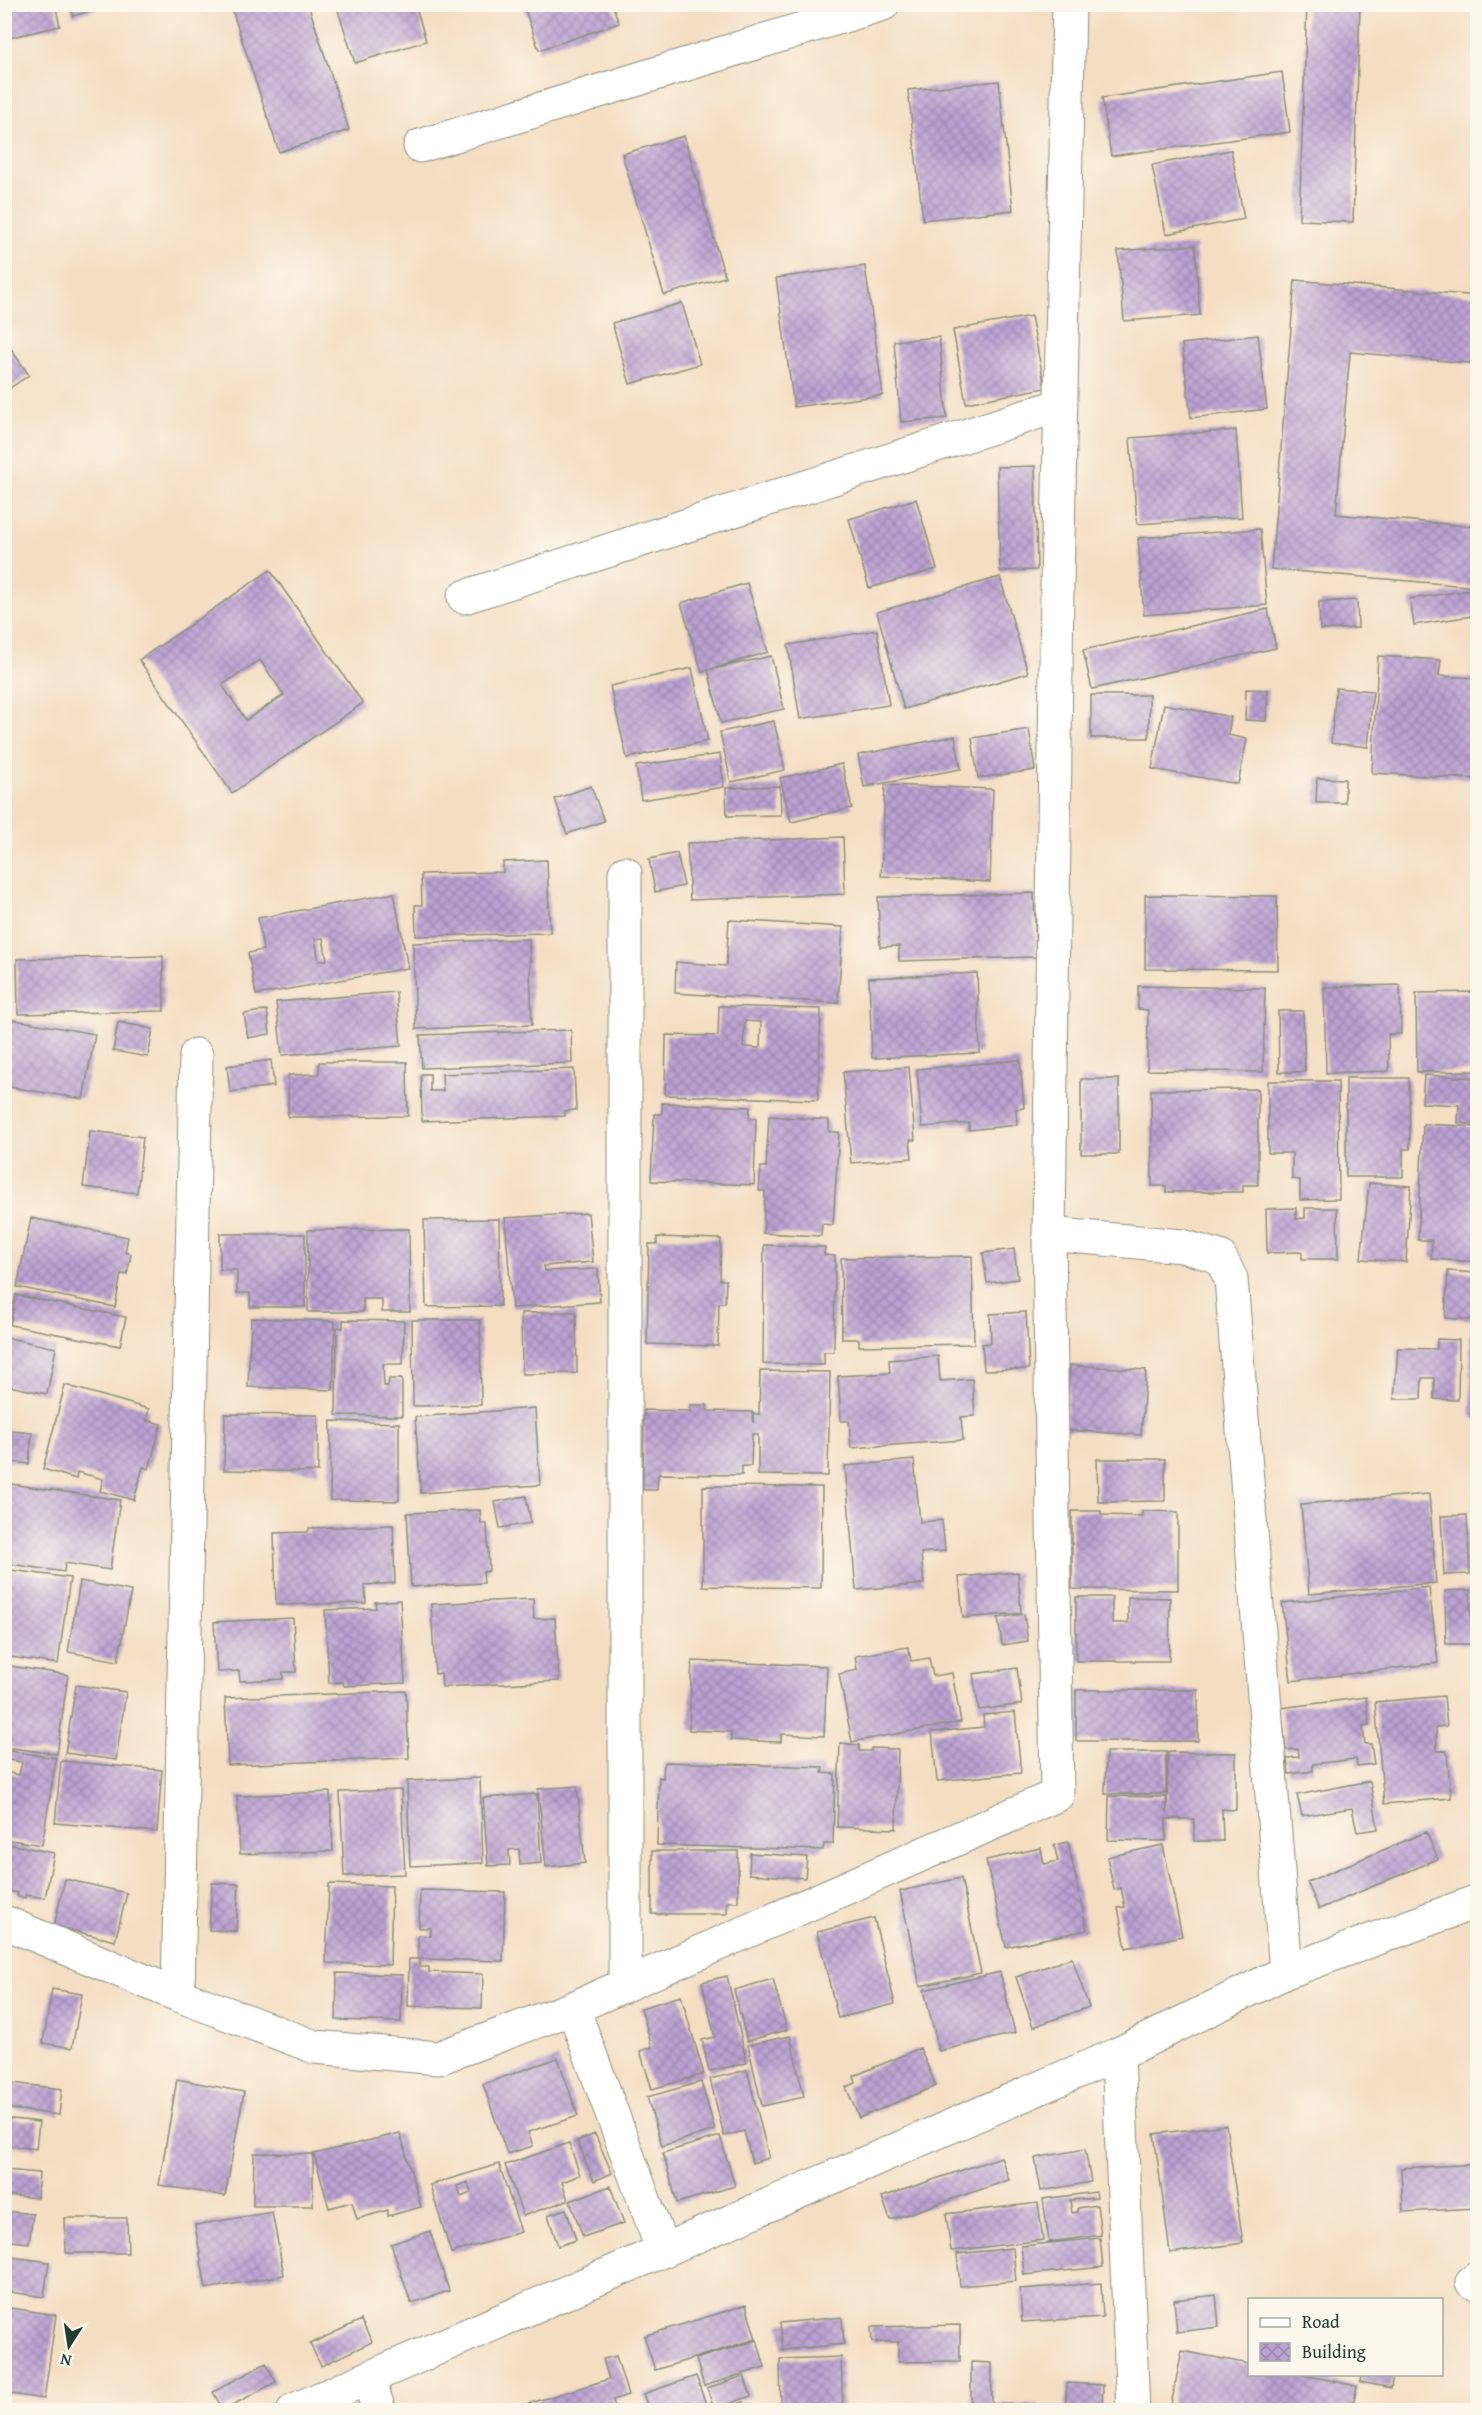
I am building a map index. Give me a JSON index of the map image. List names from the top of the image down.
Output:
{
  "legend": ["Road", "Building"],
  "north": "bottom"
}
